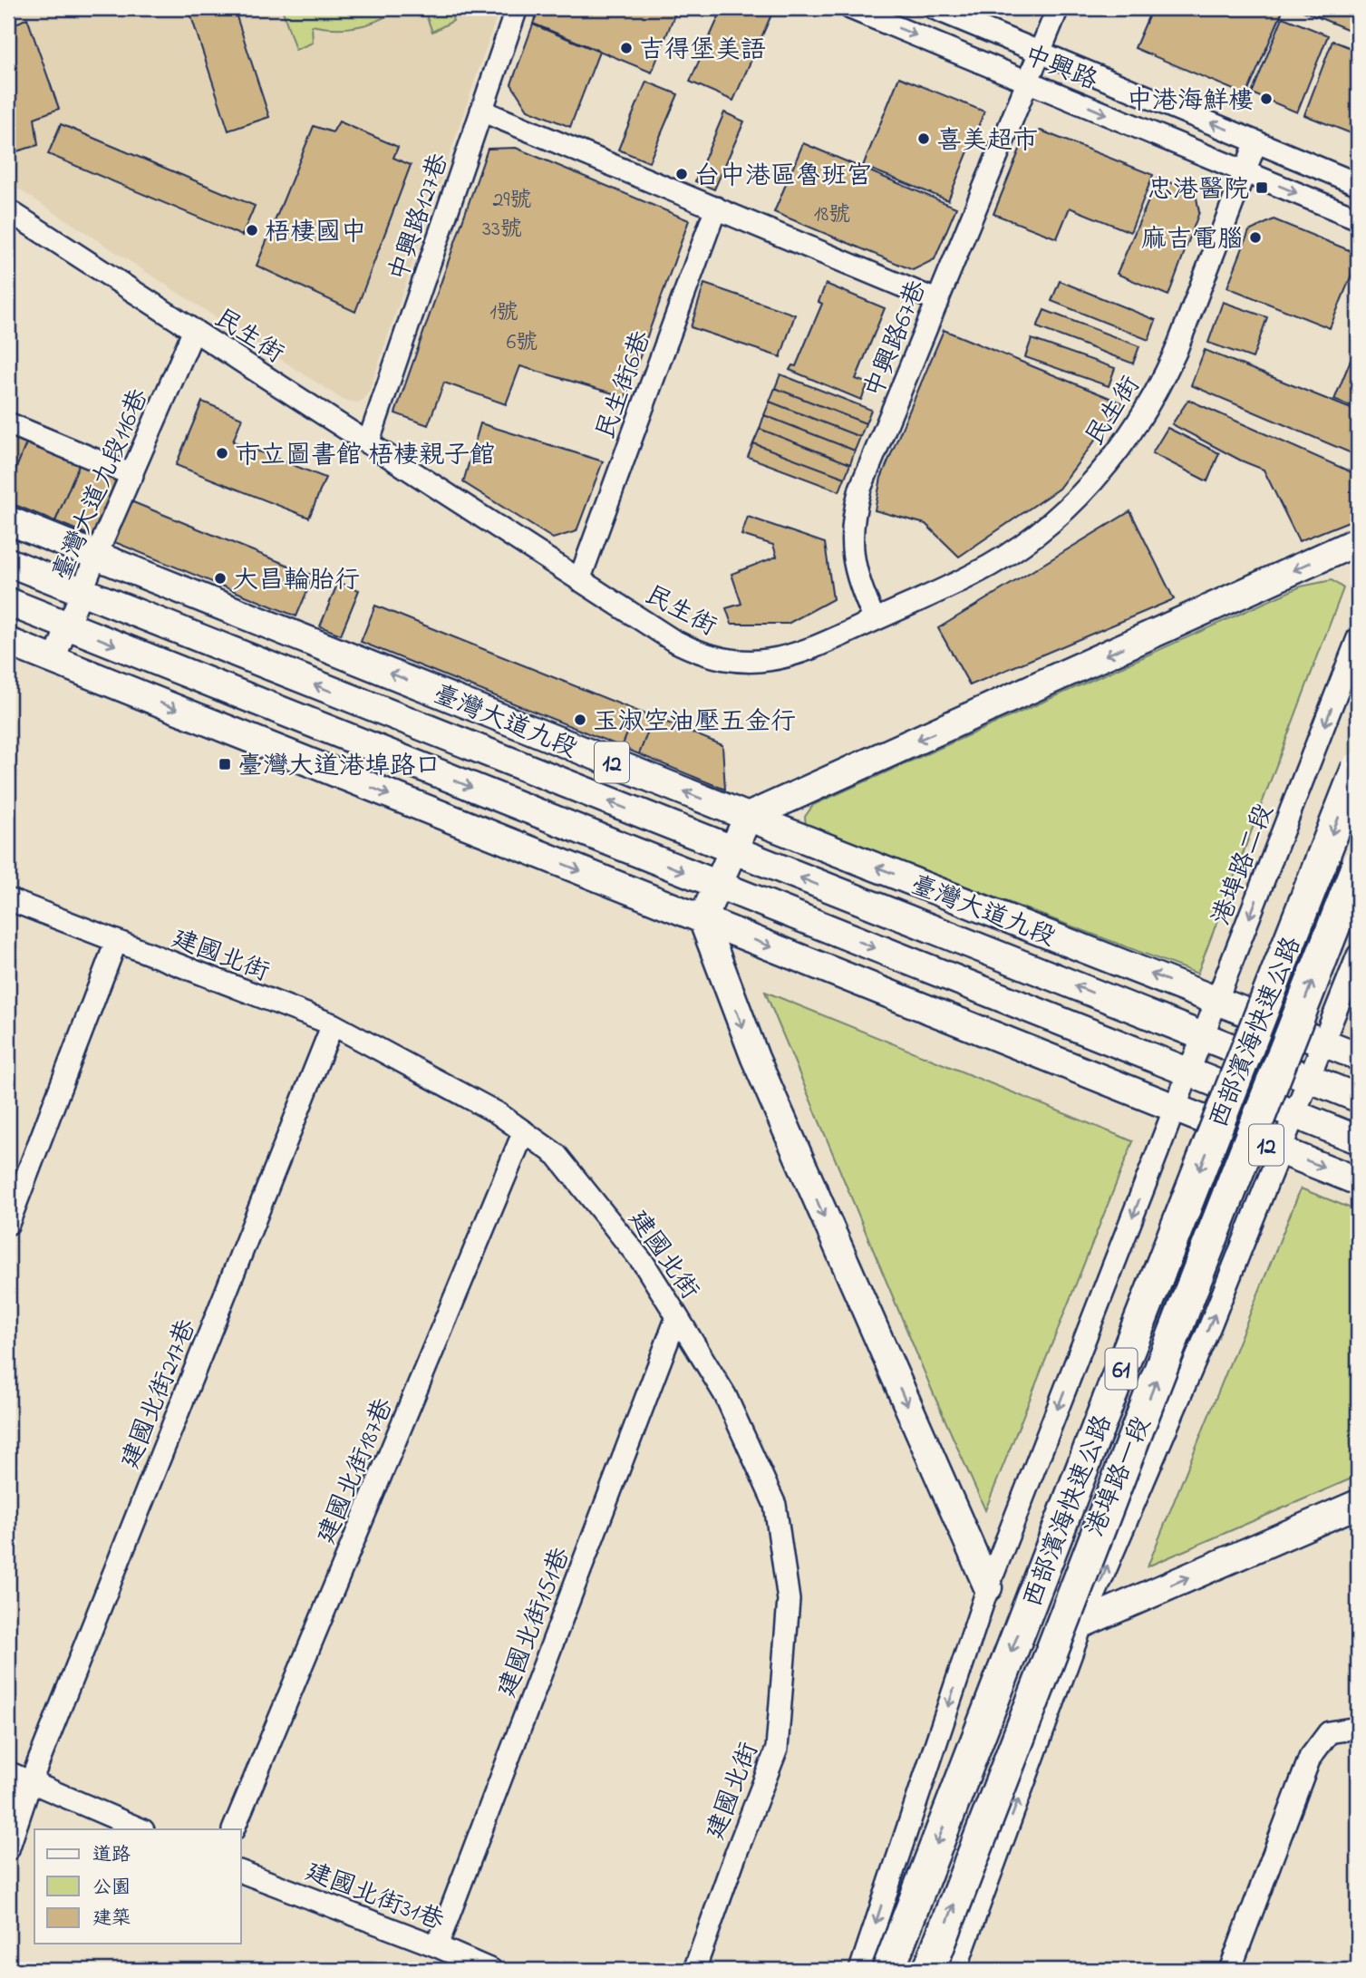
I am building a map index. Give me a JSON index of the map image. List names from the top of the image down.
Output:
{
  "streets": {
    "highway": ["西部濱海快速公路", "61"],
    "main road": ["臺灣大道九段", "12"],
    "street": [
      "中興路",
      "中興路127巷",
      "民生街",
      "中興路67巷",
      "民生街6巷",
      "臺灣大道九段116巷",
      "港埠路二段",
      "建國北街",
      "建國北街217巷",
      "建國北街187巷",
      "港埠路一段",
      "建國北街151巷",
      "建國北街31巷"
    ]
  },
  "crossings": [
    ["中興路", "民生街"],
    ["中興路", "中興路67巷"],
    ["中興路127巷", "民生街"],
    ["民生街", "中興路67巷"],
    ["民生街", "民生街6巷"],
    ["民生街", "臺灣大道九段116巷"],
    ["臺灣大道九段116巷", "臺灣大道九段"],
    ["臺灣大道九段116巷", "12"],
    ["臺灣大道九段", "12"],
    ["臺灣大道九段", "港埠路二段"],
    ["12", "港埠路二段"],
    ["12", "港埠路一段"],
    ["建國北街", "建國北街217巷"],
    ["建國北街", "建國北街187巷"],
    ["建國北街", "建國北街151巷"],
    ["建國北街151巷", "建國北街31巷"]
  ],
  "one_way": ["港埠路二段"],
  "places": {
    "other": [
      "吉得堡美語",
      "中港海鮮樓",
      "喜美超市",
      "台中港區魯班宮",
      "梧棲國中",
      "麻吉電腦",
      "市立圖書館 梧棲親子館",
      "大昌輪胎行",
      "玉淑空油壓五金行"
    ],
    "transit": ["忠港醫院", "臺灣大道港埠路口"]
  },
  "house_numbers": [
    "29號",
    "18號",
    "33號",
    "1號",
    "6號"
  ],
  "legend": ["道路", "公園", "建築"]
}
